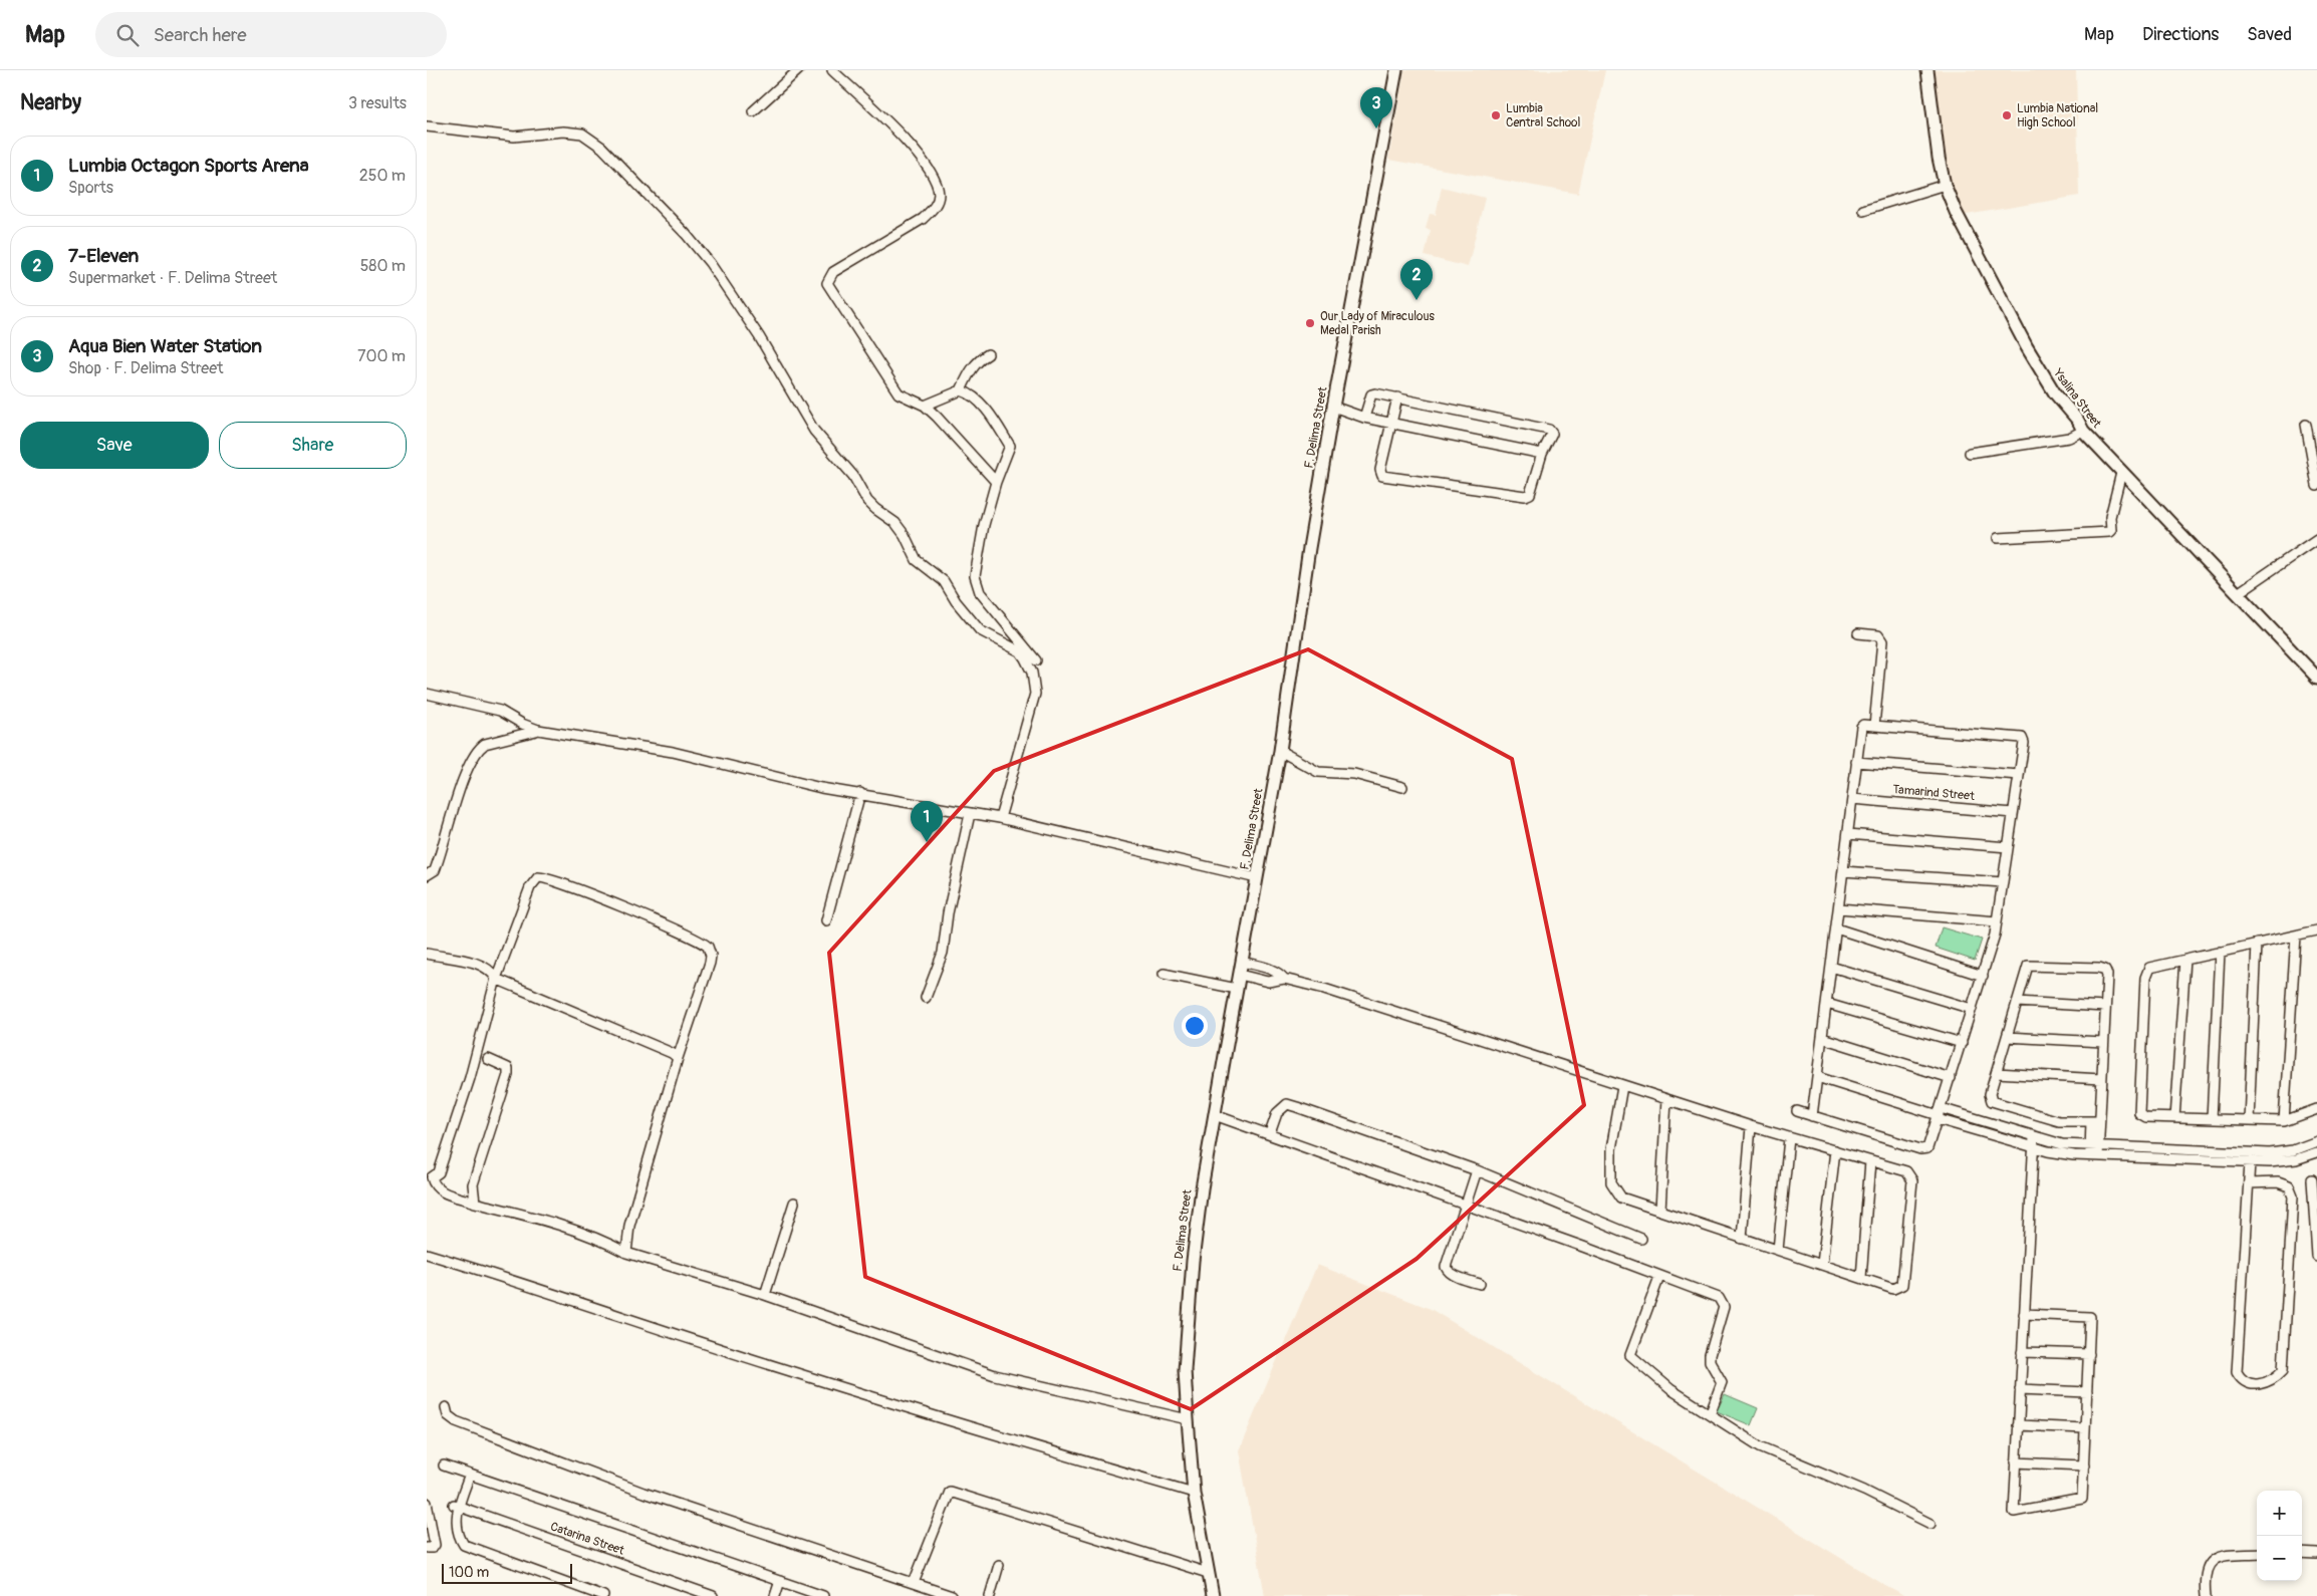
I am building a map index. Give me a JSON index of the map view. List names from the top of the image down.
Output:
{
  "streets": {
    "street": [
      "Ysalina Street",
      "F. Delima Street",
      "Tamarind Street",
      "Catarina Street"
    ]
  },
  "places": ["Lumbia Central School", "Lumbia National High School", "Our Lady of Miraculous Medal Parish"],
  "scale_bar": "100 m",
  "page": {
    "header": "Map",
    "search": "Search here",
    "nav": ["Map", "Directions", "Saved"],
    "heading": ["Nearby", "3 results"],
    "pins": ["3", "2", "1"],
    "list": [
      {
        "mark": "1",
        "name": "Lumbia Octagon Sports Arena",
        "note": "Sports",
        "value": "250 m"
      },
      {
        "mark": "2",
        "name": "7-Eleven",
        "note": "Supermarket · F. Delima Street",
        "value": "580 m"
      },
      {
        "mark": "3",
        "name": "Aqua Bien Water Station",
        "note": "Shop · F. Delima Street",
        "value": "700 m"
      }
    ],
    "buttons": ["Save", "Share"],
    "map_buttons": ["+", "−"],
    "scale": "100 m"
  }
}
